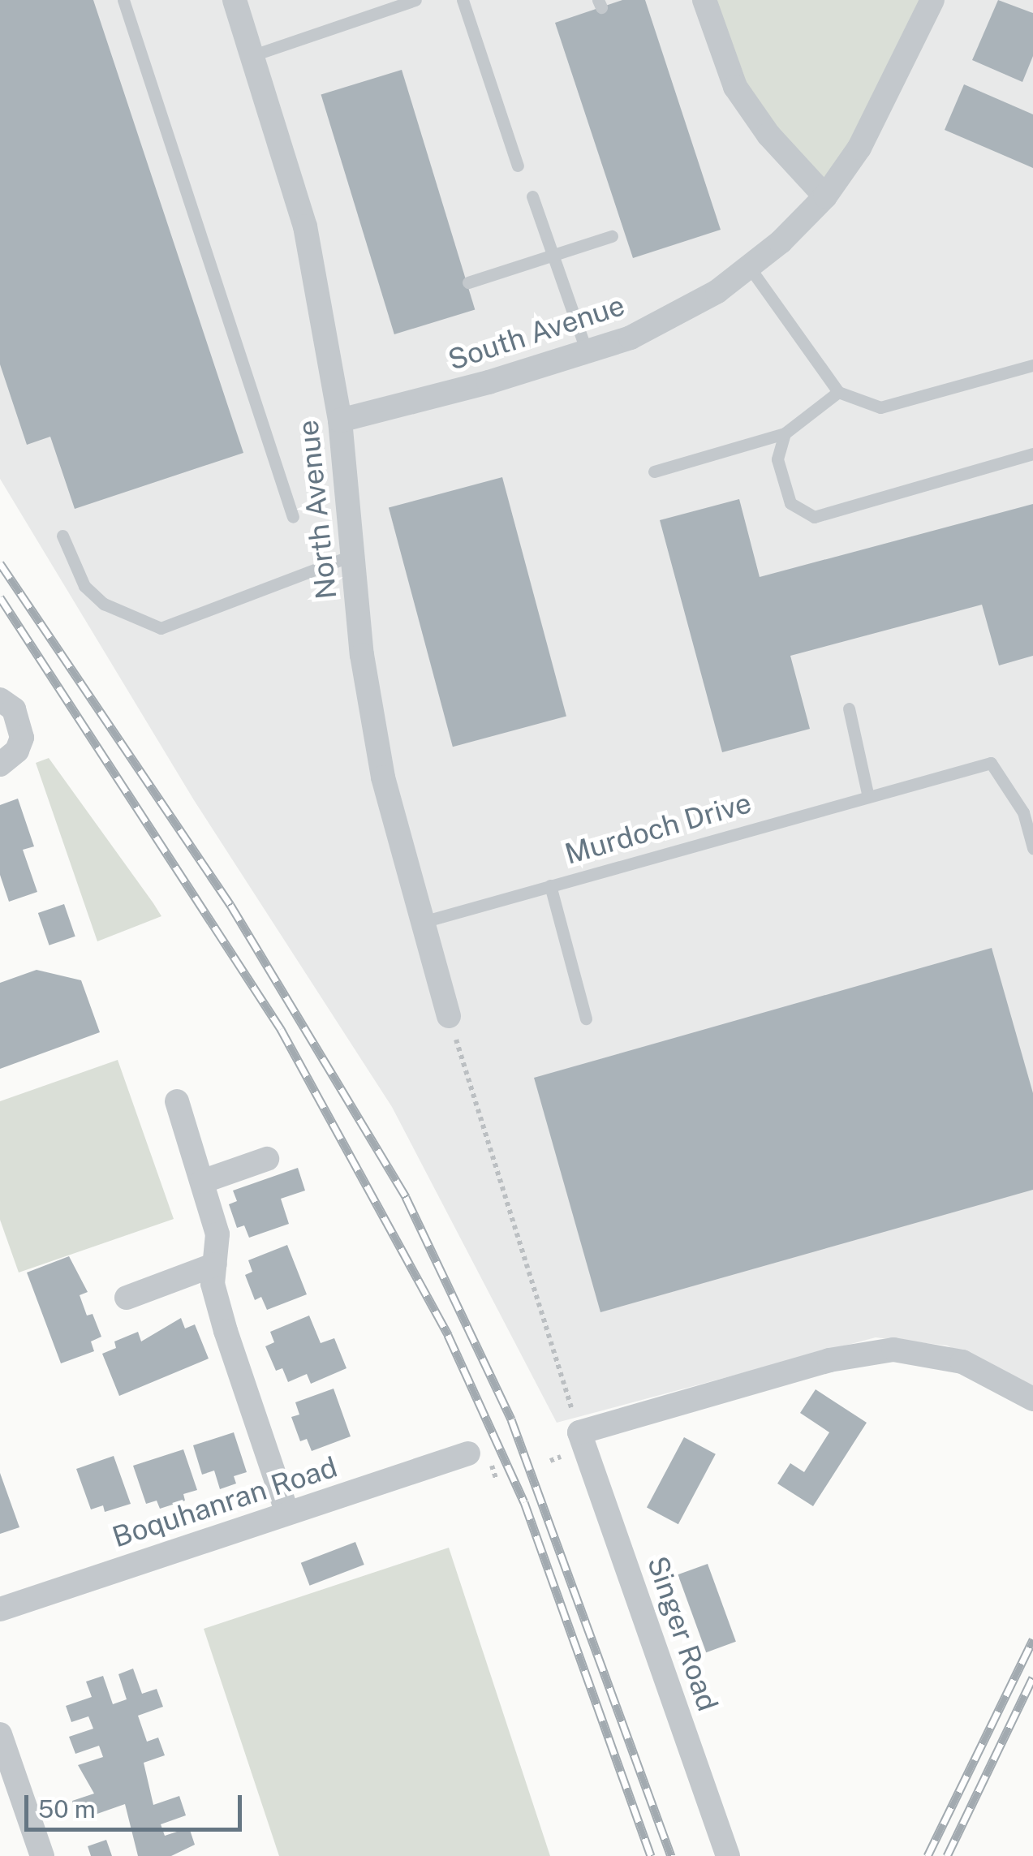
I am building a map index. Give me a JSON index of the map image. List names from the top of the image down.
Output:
{
  "streets": {
    "street": [
      "South Avenue",
      "North Avenue",
      "Boquhanran Road",
      "Singer Road"
    ],
    "lane": ["Murdoch Drive"]
  },
  "crossings": [
    ["South Avenue", "North Avenue"],
    ["North Avenue", "Murdoch Drive"]
  ],
  "scale_bar": "50 m"
}
